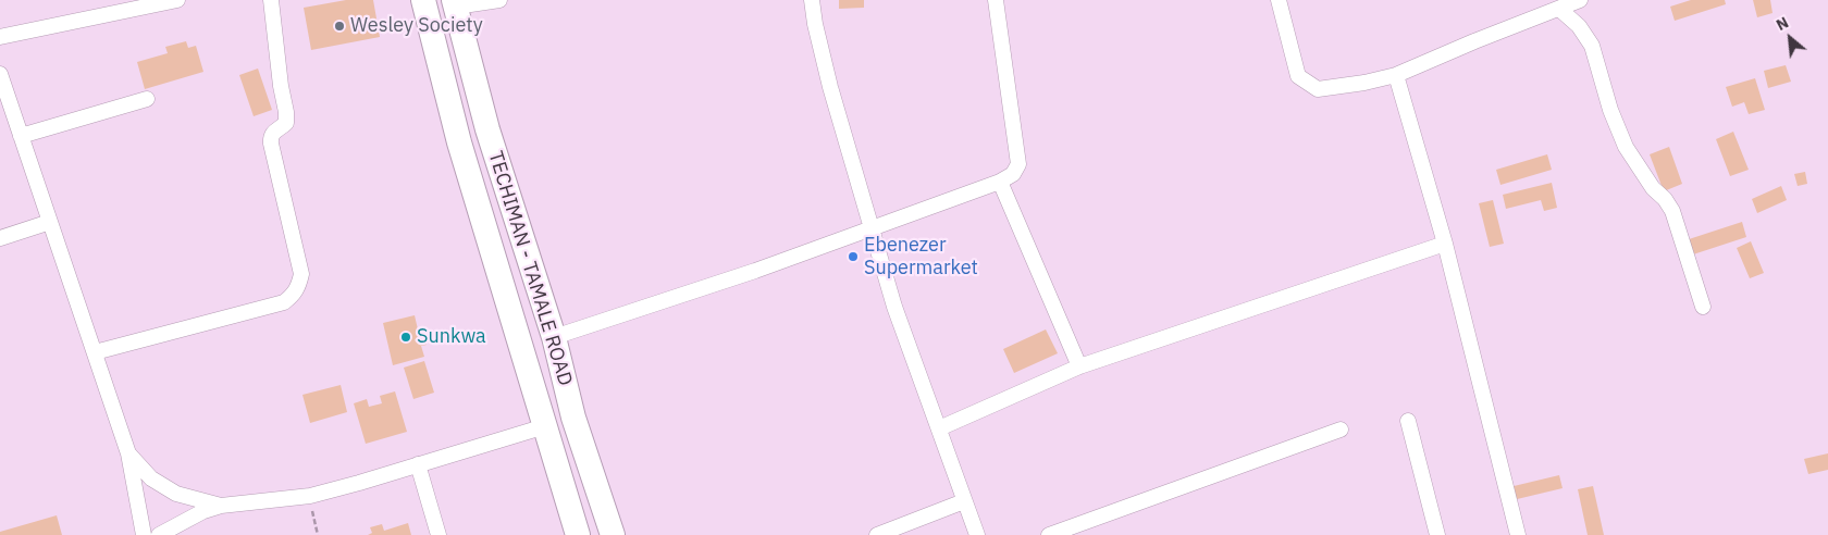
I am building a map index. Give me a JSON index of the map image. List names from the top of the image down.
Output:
{
  "streets": {
    "highway": ["TECHIMAN - TAMALE ROAD"]
  },
  "places": ["Wesley Society", "Ebenezer Supermarket", "Sunkwa"],
  "north": "top left"
}
